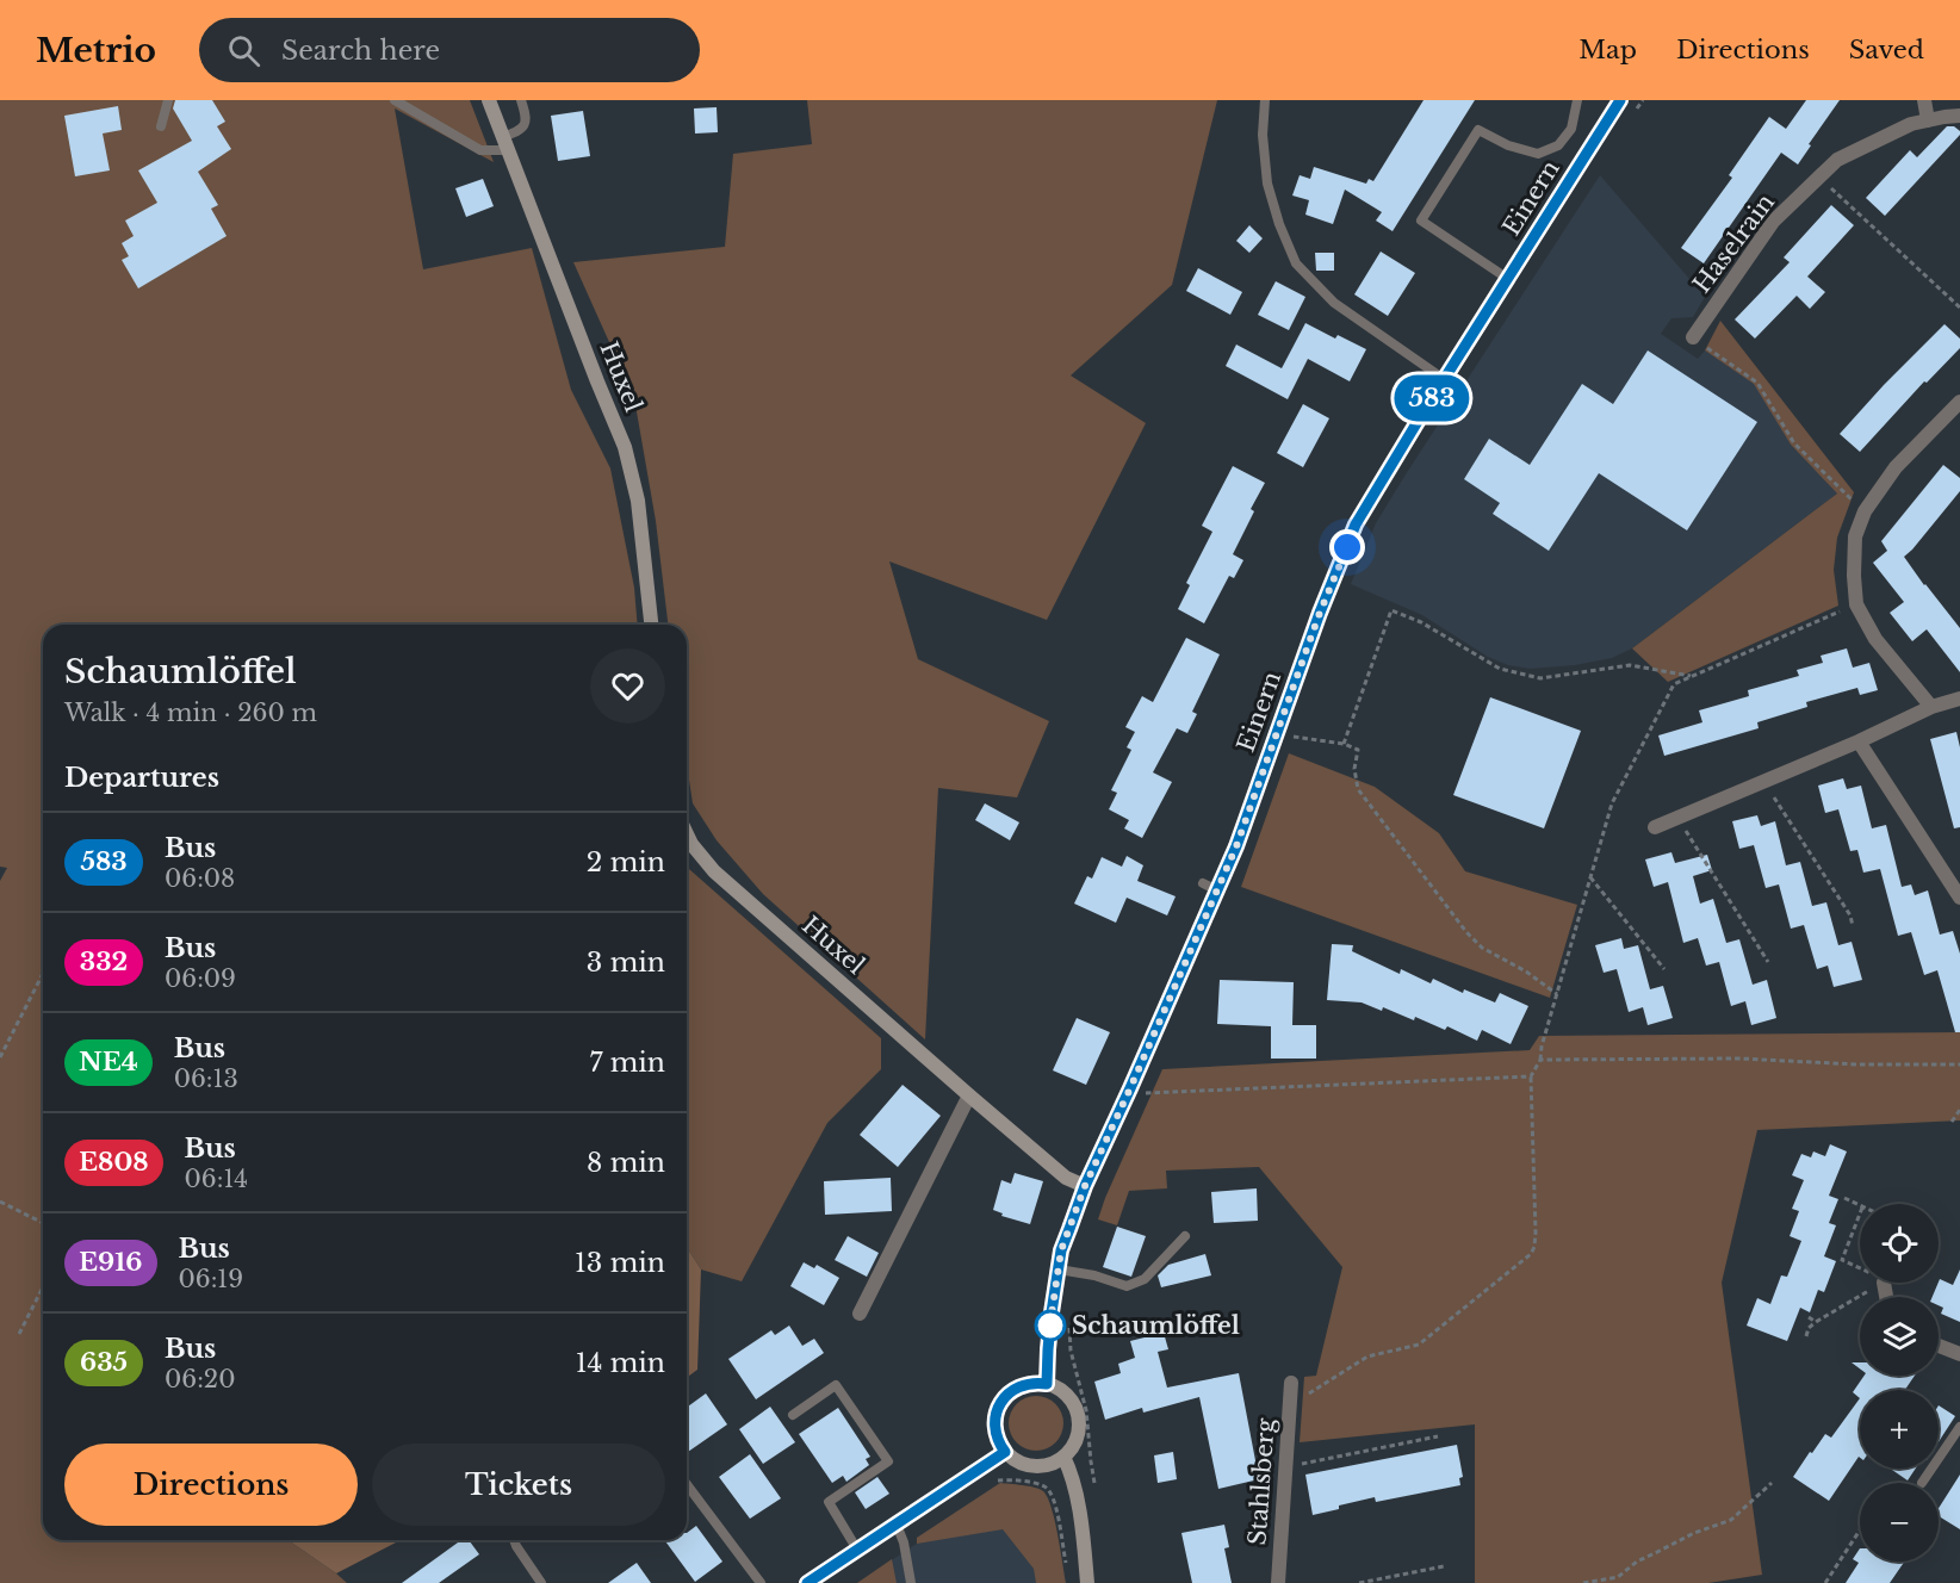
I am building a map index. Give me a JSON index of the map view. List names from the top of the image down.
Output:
{
  "streets": {
    "main road": ["Einern", "Huxel"],
    "street": ["Haselrain", "Stahlsberg"]
  },
  "crossings": [
    ["Einern", "Huxel"]
  ],
  "places": ["Schaumlöffel"],
  "lines": ["bus line 583"],
  "page": {
    "header": "Metrio",
    "search": "Search here",
    "nav": ["Map", "Directions", "Saved"],
    "on_map": "583",
    "heading": [
      ["Schaumlöffel", "Walk · 4 min · 260 m"],
      "Departures"
    ],
    "list": [
      {
        "mark": "583",
        "name": "Bus",
        "note": "06:08",
        "value": "2 min"
      },
      {
        "mark": "332",
        "name": "Bus",
        "note": "06:09",
        "value": "3 min"
      },
      {
        "mark": "NE4",
        "name": "Bus",
        "note": "06:13",
        "value": "7 min"
      },
      {
        "mark": "E808",
        "name": "Bus",
        "note": "06:14",
        "value": "8 min"
      },
      {
        "mark": "E916",
        "name": "Bus",
        "note": "06:19",
        "value": "13 min"
      },
      {
        "mark": "635",
        "name": "Bus",
        "note": "06:20",
        "value": "14 min"
      }
    ],
    "map_buttons": ["+", "−"],
    "buttons": ["Directions", "Tickets"]
  }
}
